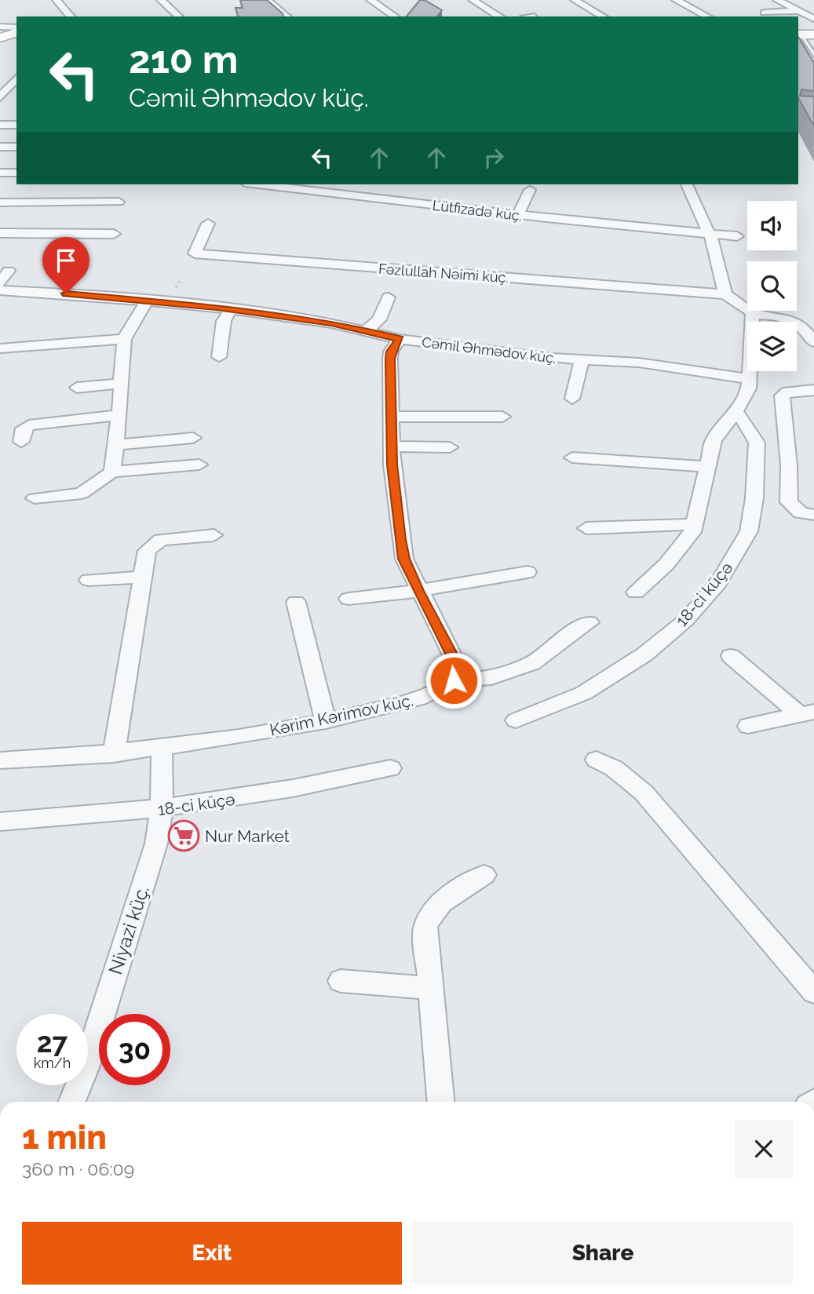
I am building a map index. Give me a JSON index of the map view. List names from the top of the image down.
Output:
{
  "streets": {
    "street": [
      "Lütfizadə küç.",
      "Fəzlullah Nəimi küç.",
      "Cəmil Əhmədov küç.",
      "18-ci küçə",
      "Kərim Kərimov küç.",
      "Niyazi küç."
    ]
  },
  "crossings": [
    ["18-ci küçə", "Niyazi küç."],
    ["Kərim Kərimov küç.", "Niyazi küç."]
  ],
  "places": {
    "supermarket": ["Nur Market"]
  },
  "page": {
    "turn": ["210 m", "Cəmil Əhmədov küç."],
    "speed": "27 km/h",
    "limit": "30",
    "heading": ["1 min", "360 m · 06:09"],
    "buttons": ["Exit", "Share"]
  }
}
